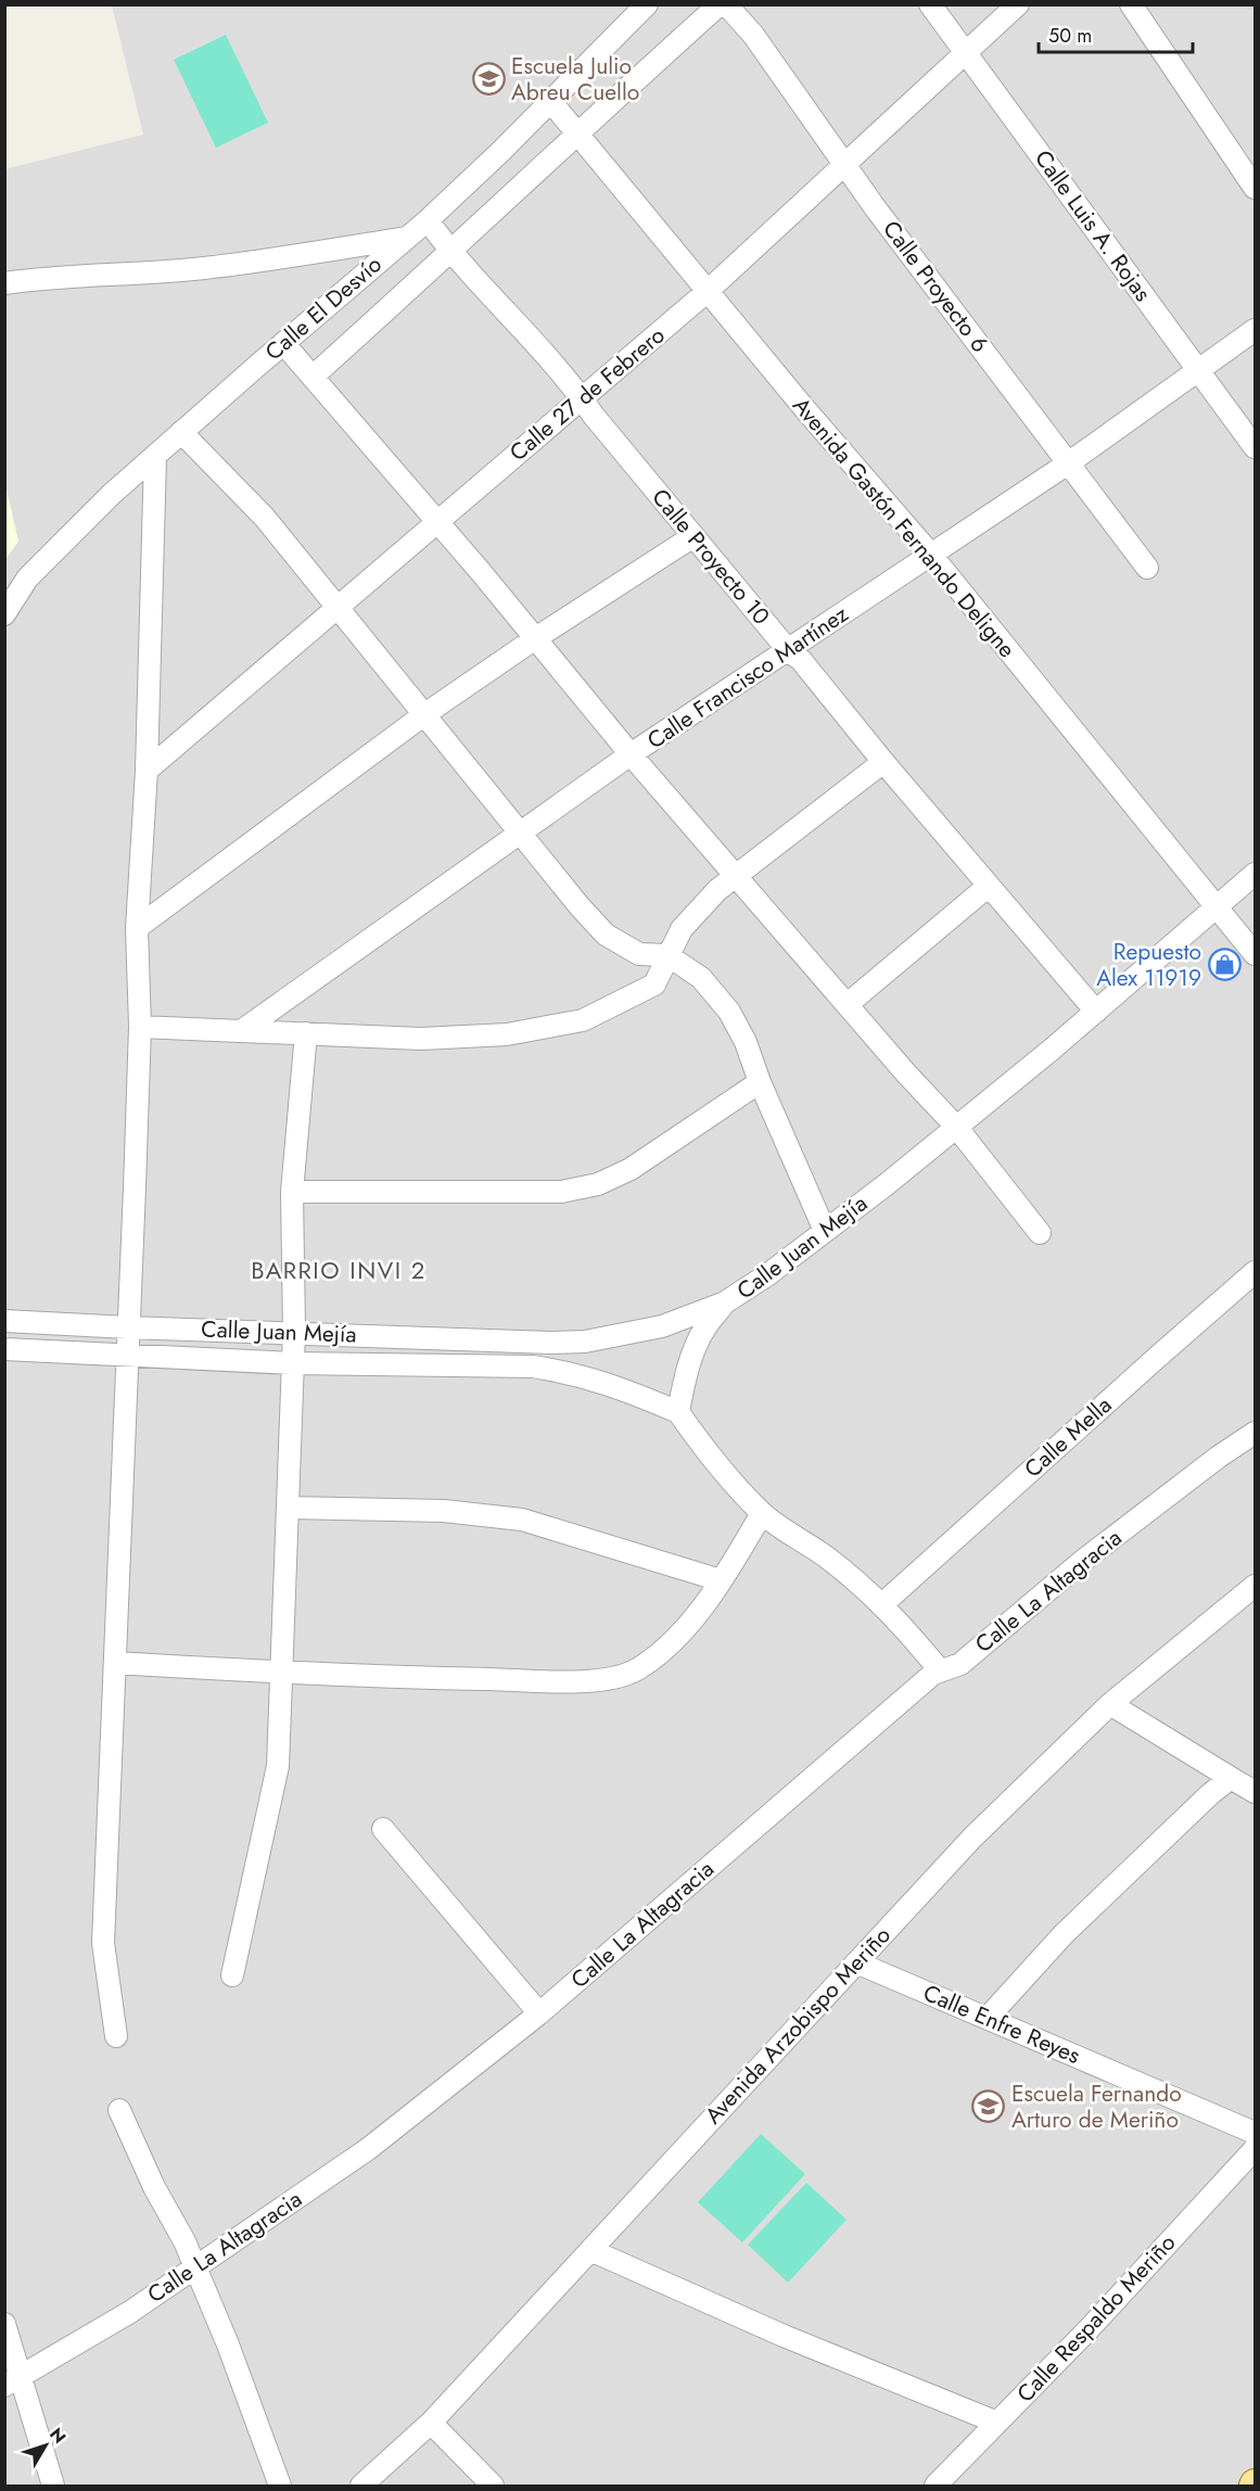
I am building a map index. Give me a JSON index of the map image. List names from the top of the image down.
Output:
{
  "streets": {
    "street": [
      "Calle Luis A. Rojas",
      "Calle Proyecto 6",
      "Calle El Desvío",
      "Calle 27 de Febrero",
      "Avenida Gastón Fernando Deligne",
      "Calle Proyecto 10",
      "Calle Francisco Martínez",
      "Calle Juan Mejía",
      "Calle Mella",
      "Calle La Altagracia",
      "Calle Enfre Reyes",
      "Avenida Arzobispo Meriño",
      "Calle Respaldo Meriño"
    ]
  },
  "crossings": [
    ["Calle Luis A. Rojas", "Calle 27 de Febrero"],
    ["Calle Luis A. Rojas", "Calle Francisco Martínez"],
    ["Calle Proyecto 6", "Calle 27 de Febrero"],
    ["Calle Proyecto 6", "Calle Francisco Martínez"],
    ["Calle El Desvío", "Avenida Gastón Fernando Deligne"],
    ["Calle El Desvío", "Calle Proyecto 10"],
    ["Calle 27 de Febrero", "Avenida Gastón Fernando Deligne"],
    ["Calle 27 de Febrero", "Calle Proyecto 10"],
    ["Avenida Gastón Fernando Deligne", "Calle Francisco Martínez"],
    ["Avenida Gastón Fernando Deligne", "Calle Juan Mejía"],
    ["Calle Proyecto 10", "Calle Francisco Martínez"],
    ["Calle Proyecto 10", "Calle Juan Mejía"],
    ["Calle Enfre Reyes", "Avenida Arzobispo Meriño"]
  ],
  "districts": ["BARRIO INVI 2"],
  "places": {
    "school or university": ["Escuela Julio Abreu Cuello", "Escuela Fernando Arturo de Meriño"],
    "shop": ["Repuesto Alex 11919"]
  },
  "scale_bar": "50 m",
  "north": "top right"
}
